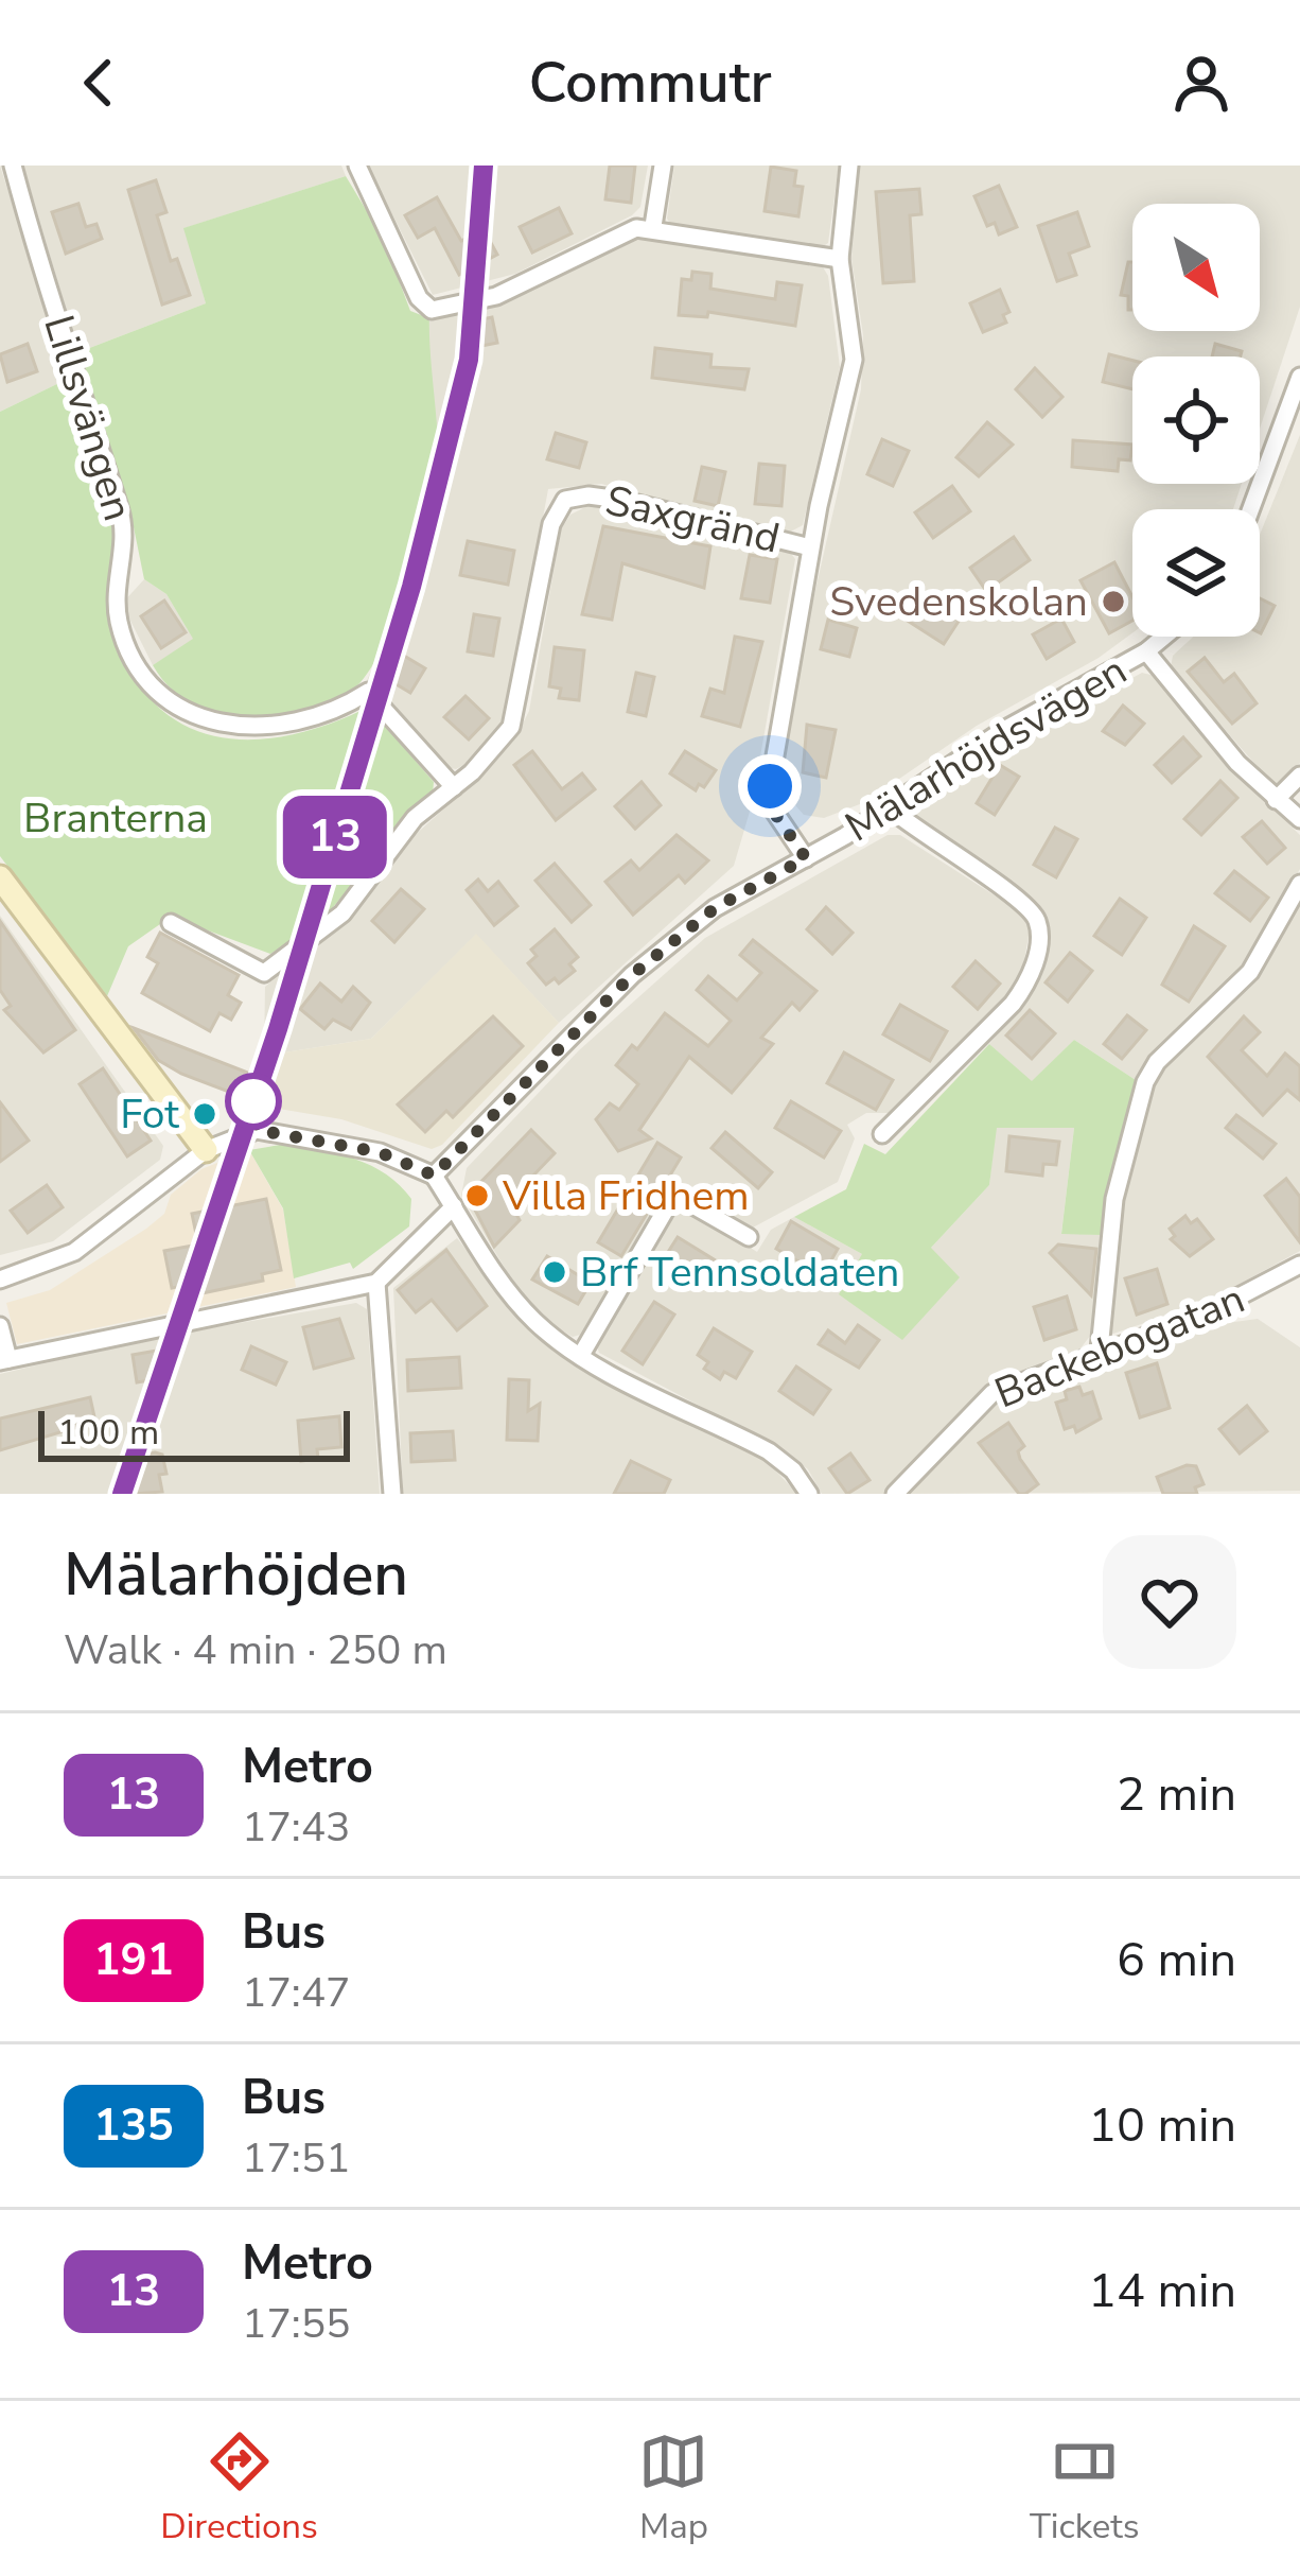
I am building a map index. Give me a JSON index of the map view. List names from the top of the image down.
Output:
{
  "streets": {
    "street": [
      "Lillsvängen",
      "Saxgränd",
      "Mälarhöjdsvägen",
      "Backebogatan"
    ]
  },
  "crossings": [
    ["Lillsvängen", "Saxgränd"]
  ],
  "parks": ["Branterna"],
  "places": [
    "Svedenskolan",
    "Fot",
    "Villa Fridhem",
    "Brf Tennsoldaten"
  ],
  "lines": ["metro line 13"],
  "scale_bar": "100 m",
  "north": "bottom right",
  "page": {
    "header": "Commutr",
    "on_map": "13",
    "scale": "100 m",
    "heading": ["Mälarhöjden", "Walk · 4 min · 250 m"],
    "list": [
      {
        "mark": "13",
        "name": "Metro",
        "note": "17:43",
        "value": "2 min"
      },
      {
        "mark": "191",
        "name": "Bus",
        "note": "17:47",
        "value": "6 min"
      },
      {
        "mark": "135",
        "name": "Bus",
        "note": "17:51",
        "value": "10 min"
      },
      {
        "mark": "13",
        "name": "Metro",
        "note": "17:55",
        "value": "14 min"
      }
    ],
    "tabs": ["Directions", "Map", "Tickets"]
  }
}
